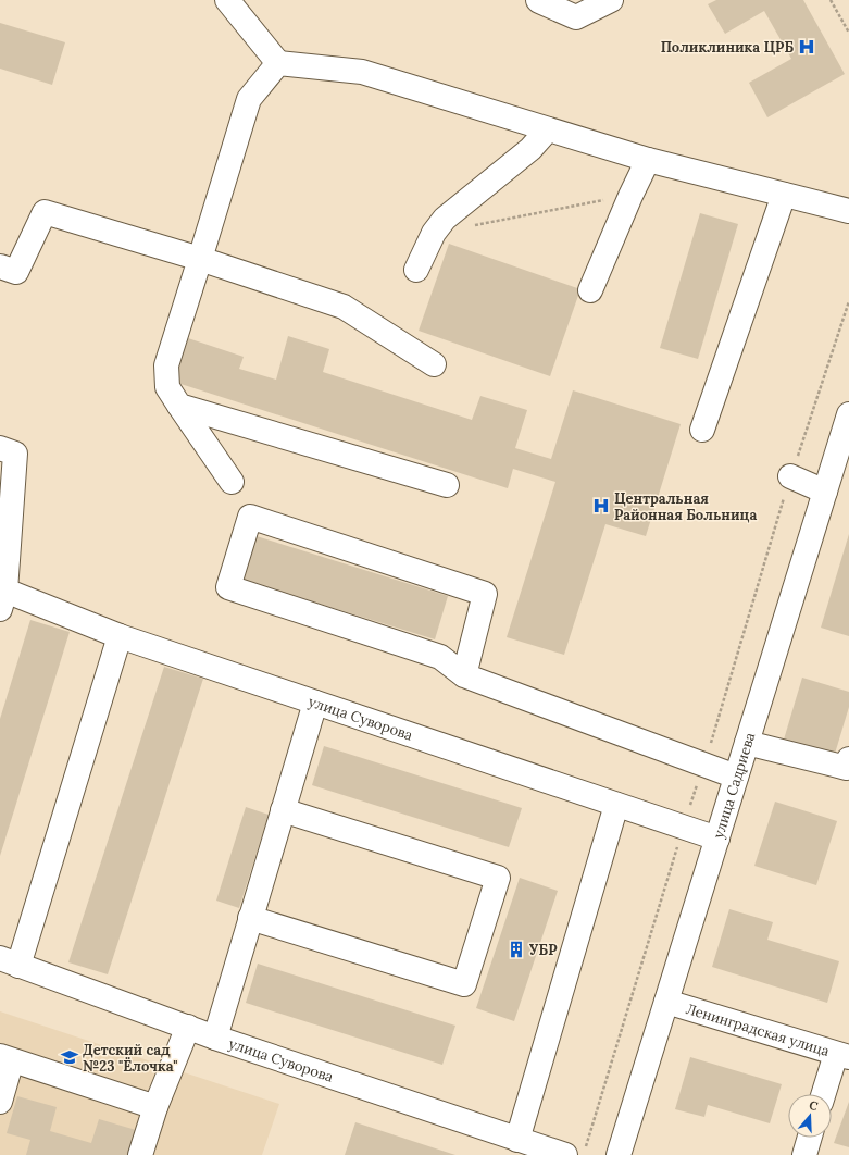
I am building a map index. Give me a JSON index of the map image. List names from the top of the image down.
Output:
{
  "streets": {
    "street": ["улица Суворова", "улица Садриева", "Ленинградская улица"]
  },
  "crossings": [
    ["улица Суворова", "улица Садриева"],
    ["улица Садриева", "Ленинградская улица"]
  ],
  "places": {
    "hospital": ["Поликлиника ЦРБ", "Центральная Районная Больница"],
    "building": ["УБР"],
    "school or university": ["Детский сад №23 \"Ёлочка\""]
  },
  "north": "top"
}
